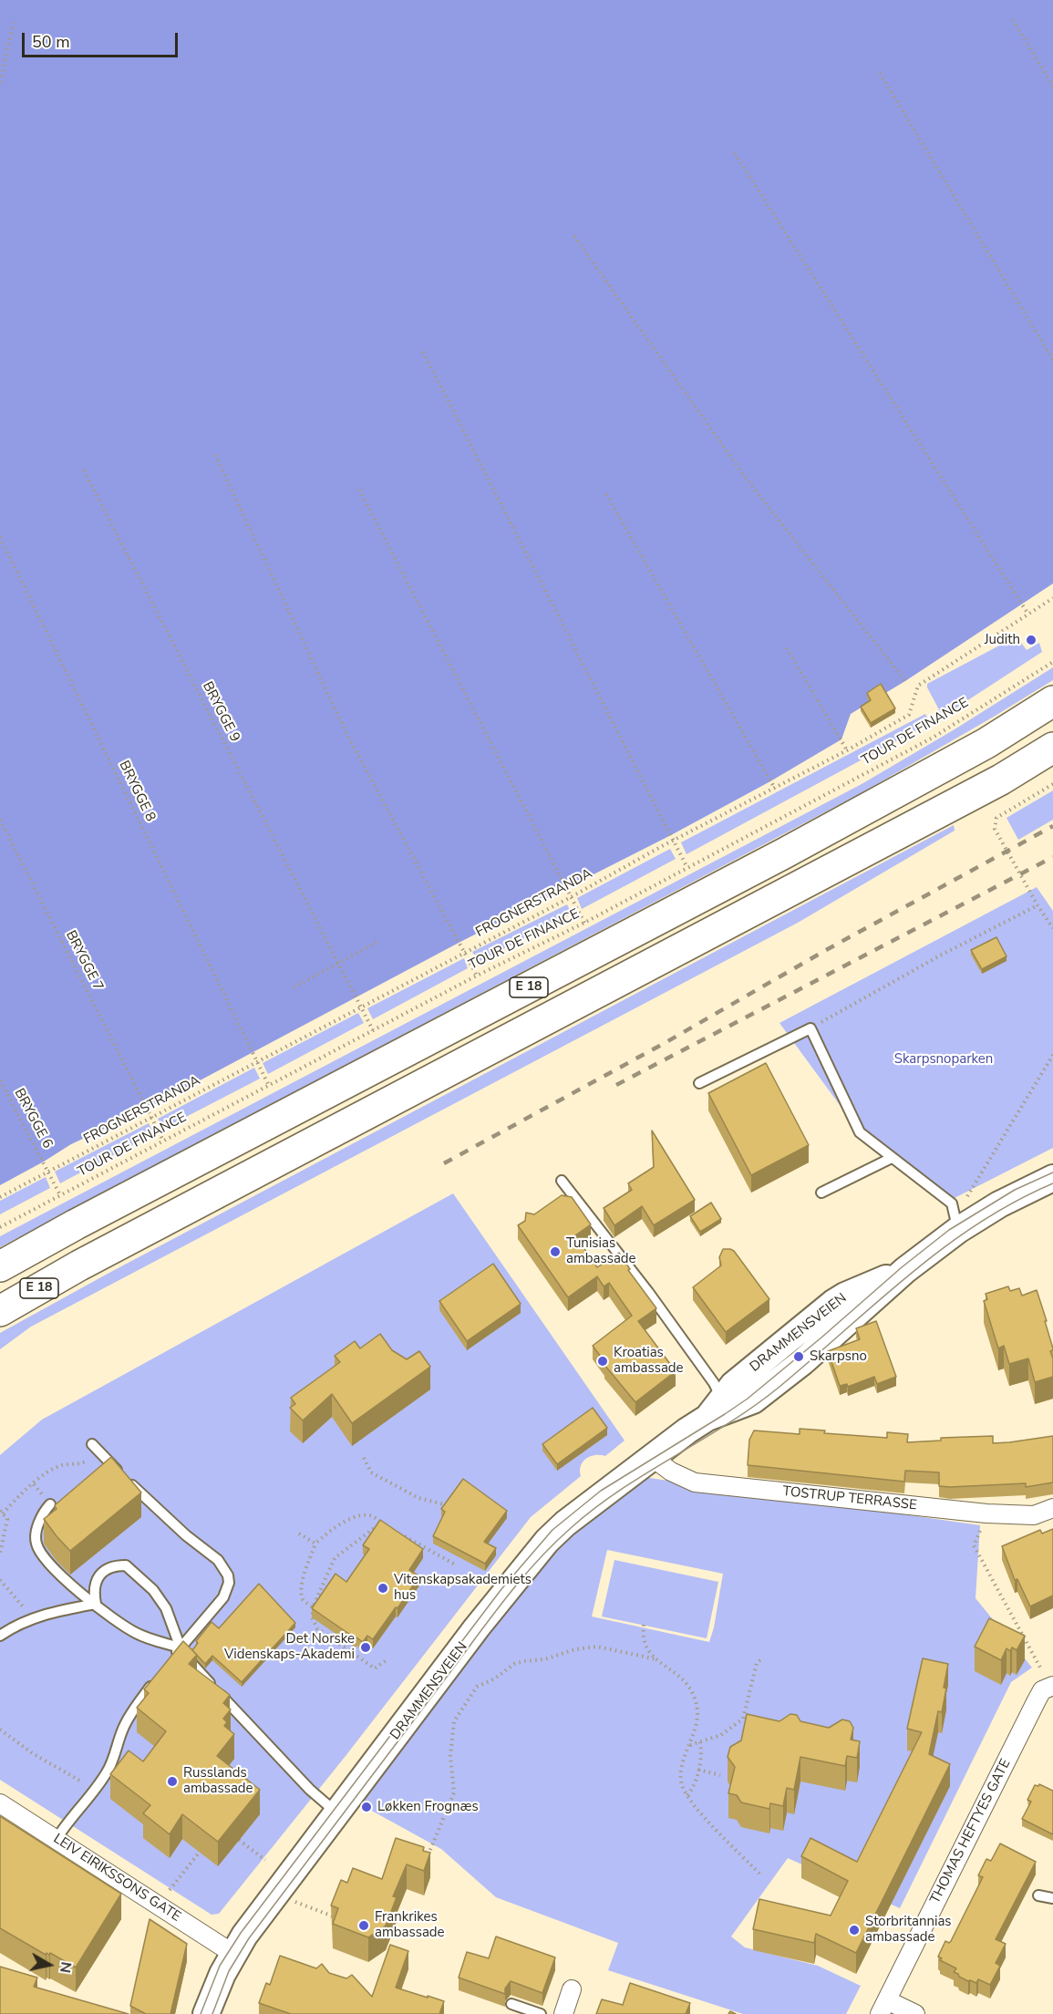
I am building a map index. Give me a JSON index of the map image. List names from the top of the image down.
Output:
{
  "streets": {
    "highway": ["E 18"],
    "street": [
      "DRAMMENSVEIEN",
      "TOSTRUP TERRASSE",
      "THOMAS HEFTYES GATE",
      "LEIV EIRIKSSONS GATE"
    ],
    "path": [
      "BRYGGE 9",
      "TOUR DE FINANCE",
      "BRYGGE 8",
      "FROGNERSTRANDA",
      "BRYGGE 7",
      "BRYGGE 6"
    ]
  },
  "crossings": [
    ["BRYGGE 9", "TOUR DE FINANCE"],
    ["BRYGGE 9", "FROGNERSTRANDA"],
    ["TOUR DE FINANCE", "BRYGGE 8"],
    ["TOUR DE FINANCE", "BRYGGE 7"],
    ["TOUR DE FINANCE", "BRYGGE 6"],
    ["BRYGGE 8", "FROGNERSTRANDA"],
    ["FROGNERSTRANDA", "BRYGGE 7"],
    ["FROGNERSTRANDA", "BRYGGE 6"],
    ["DRAMMENSVEIEN", "TOSTRUP TERRASSE"],
    ["DRAMMENSVEIEN", "LEIV EIRIKSSONS GATE"]
  ],
  "parks": ["Skarpsnoparken"],
  "places": [
    "Judith",
    "Tunisias ambassade",
    "Skarpsno",
    "Kroatias ambassade",
    "Vitenskapsakademiets hus",
    "Det Norske Videnskaps-Akademi",
    "Russlands ambassade",
    "Løkken Frognæs",
    "Frankrikes ambassade",
    "Storbritannias ambassade"
  ],
  "scale_bar": "50 m",
  "north": "right"
}
